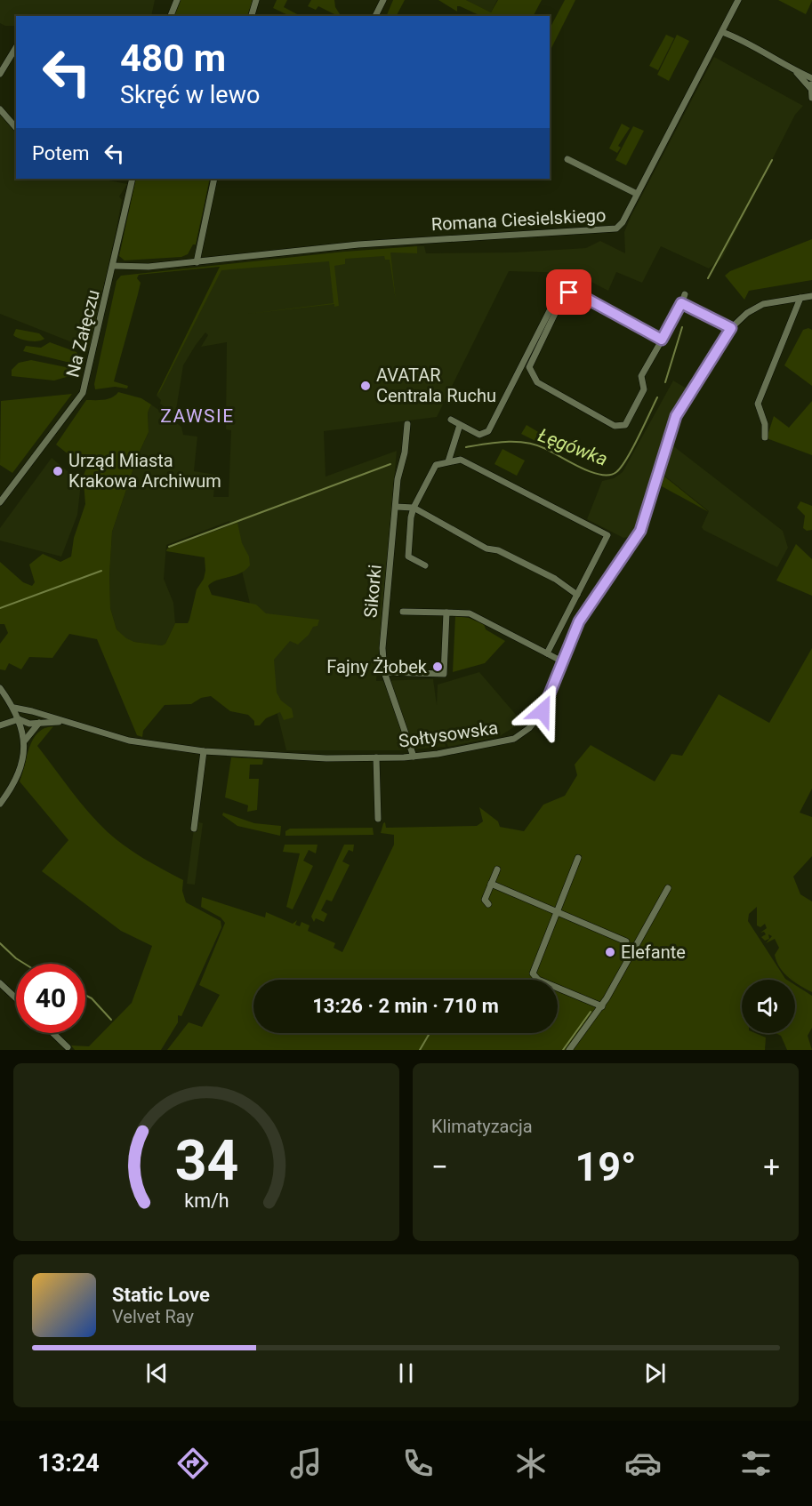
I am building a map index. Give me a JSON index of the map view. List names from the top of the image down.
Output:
{
  "streets": {
    "street": [
      "Romana Ciesielskiego",
      "Na Załęczu",
      "Sikorki",
      "Sołtysowska"
    ]
  },
  "crossings": [
    ["Romana Ciesielskiego", "Na Załęczu"],
    ["Sikorki", "Sołtysowska"]
  ],
  "districts": ["ZAWSIE"],
  "water": ["Łęgówka"],
  "places": [
    "AVATAR Centrala Ruchu",
    "Urząd Miasta Krakowa Archiwum",
    "Fajny Żłobek",
    "Elefante"
  ],
  "page": {
    "turn": ["480 m", "Skręć w lewo"],
    "then": "Potem",
    "limit": "40",
    "trip": "13:26 · 2 min · 710 m",
    "tile": "Klimatyzacja",
    "heat": ["−", "19°", "+"],
    "song": ["Static Love", "Velvet Ray"],
    "tabs": "13:24",
    "gauge": ["34", "km/h"]
  }
}
